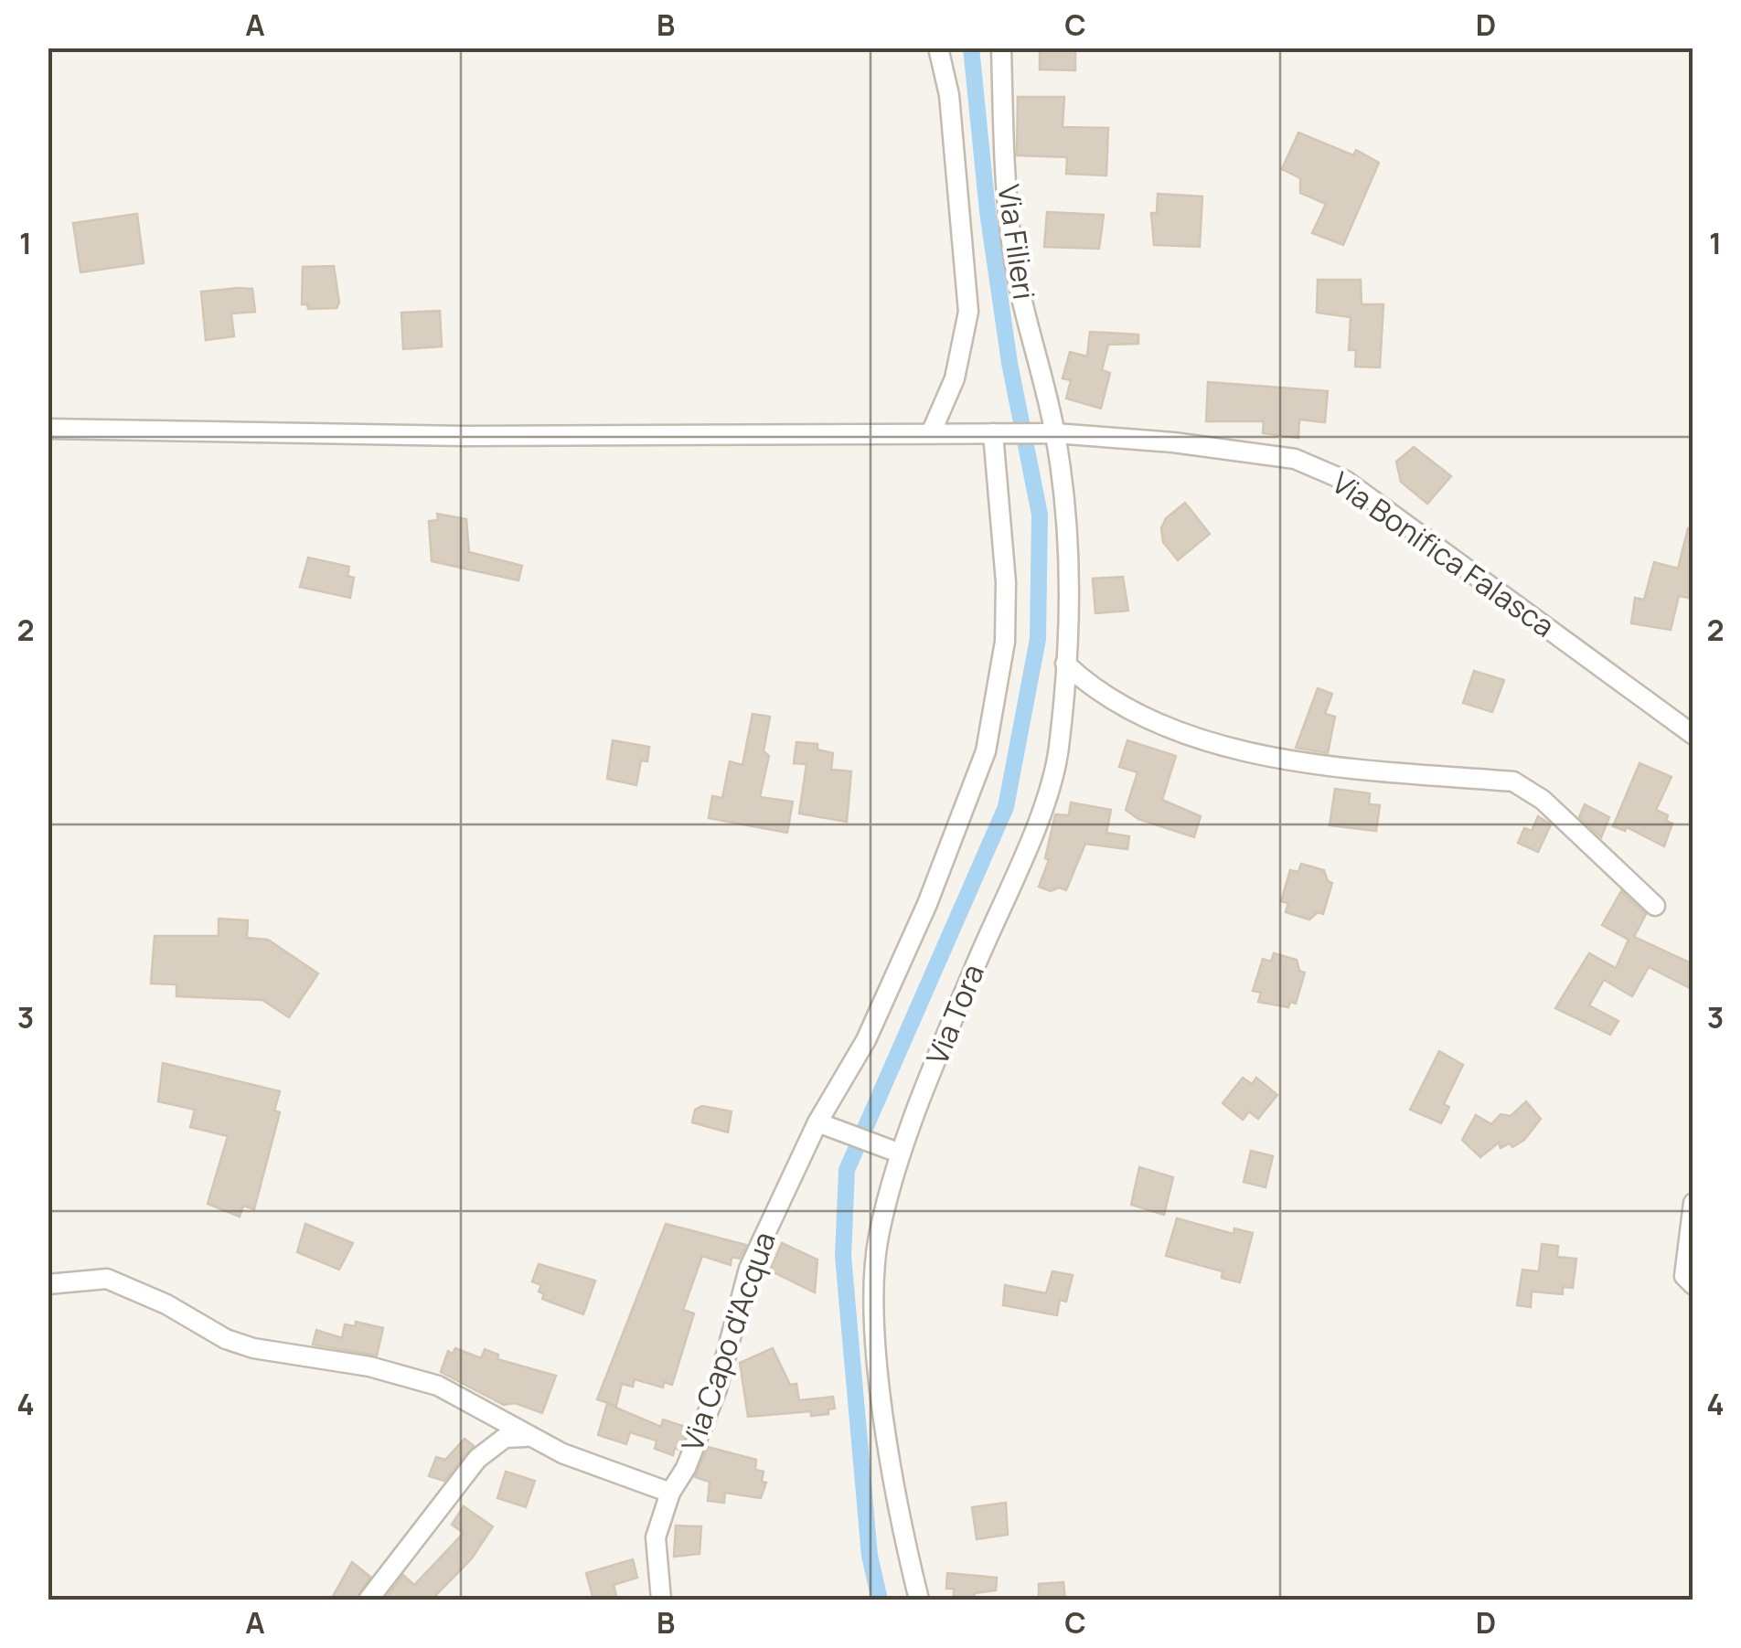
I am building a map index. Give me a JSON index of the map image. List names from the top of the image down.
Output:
{
  "streets": {
    "street": [
      "Via Filieri",
      "Via Bonifica Falasca",
      "Via Tora",
      "Via Capo d'Acqua"
    ]
  },
  "crossings": [
    ["Via Filieri", "Via Bonifica Falasca"],
    ["Via Filieri", "Via Tora"],
    ["Via Bonifica Falasca", "Via Tora"],
    ["Via Bonifica Falasca", "Via Capo d'Acqua"]
  ],
  "grid": {
    "columns": [
      "A",
      "B",
      "C",
      "D"
    ],
    "rows": [
      "1",
      "2",
      "3",
      "4"
    ]
  }
}
